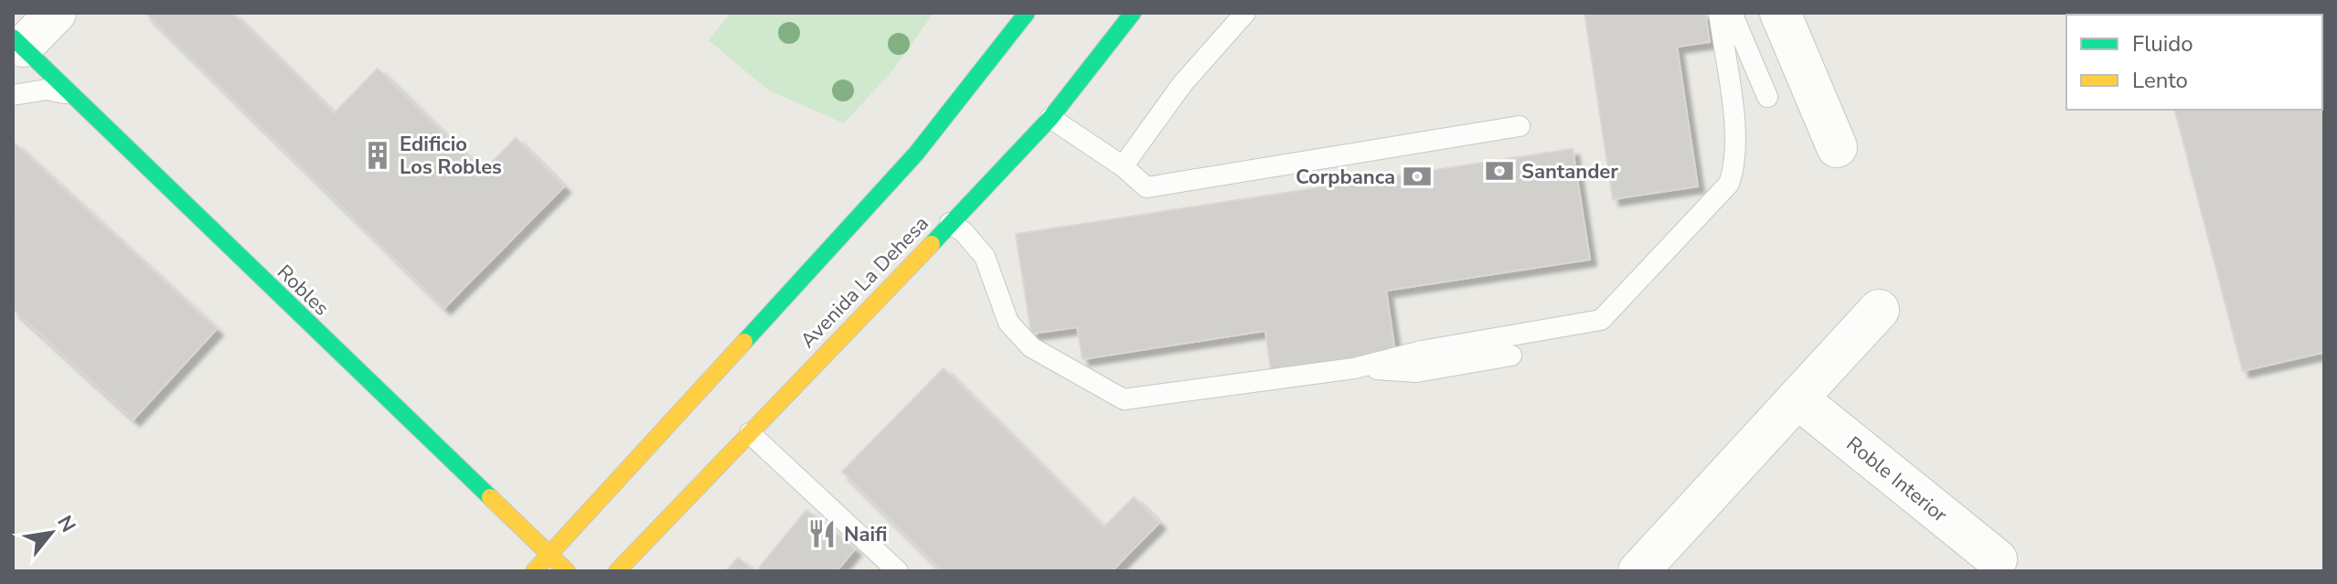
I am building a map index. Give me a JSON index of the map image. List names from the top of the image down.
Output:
{
  "streets": {
    "main road": ["Avenida La Dehesa", "Robles"],
    "street": ["Roble Interior"]
  },
  "places": {
    "building": ["Edificio Los Robles"],
    "bank": ["Santander", "Corpbanca"],
    "restaurant": ["Naifi"]
  },
  "legend": ["Fluido", "Lento"],
  "north": "top right"
}
